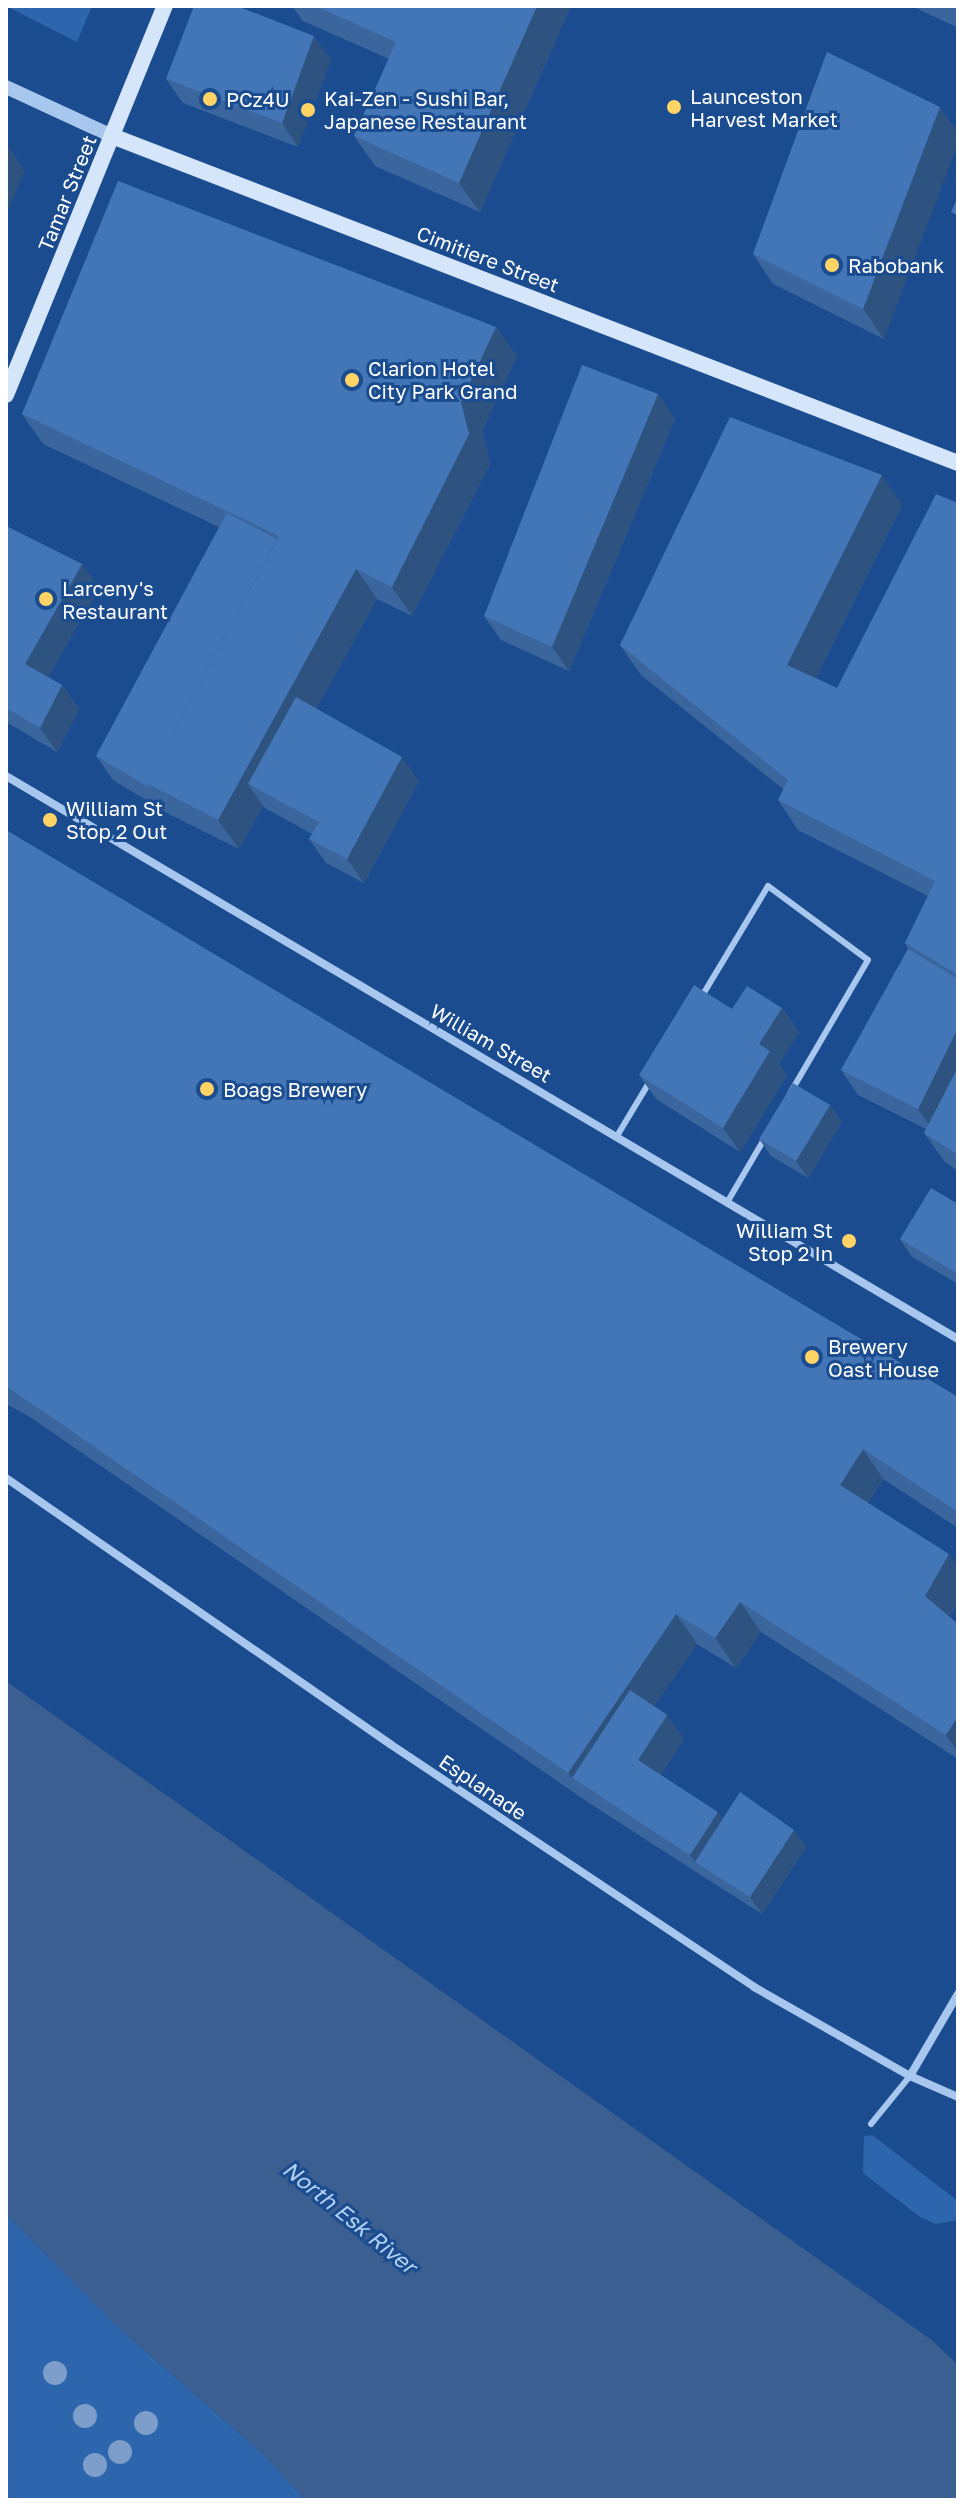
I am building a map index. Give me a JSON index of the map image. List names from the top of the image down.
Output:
{
  "streets": {
    "main road": ["Tamar Street", "Cimitiere Street"],
    "street": ["William Street", "Esplanade"]
  },
  "crossings": [
    ["Tamar Street", "Cimitiere Street"]
  ],
  "water": ["North Esk River"],
  "places": [
    "PCz4U",
    "Launceston Harvest Market",
    "Kai-Zen - Sushi Bar, Japanese Restaurant",
    "Rabobank",
    "Clarion Hotel City Park Grand",
    "Larceny's Restaurant",
    "William St Stop 2 Out",
    "Boags Brewery",
    "William St Stop 2 In",
    "Brewery Oast House"
  ]
}
